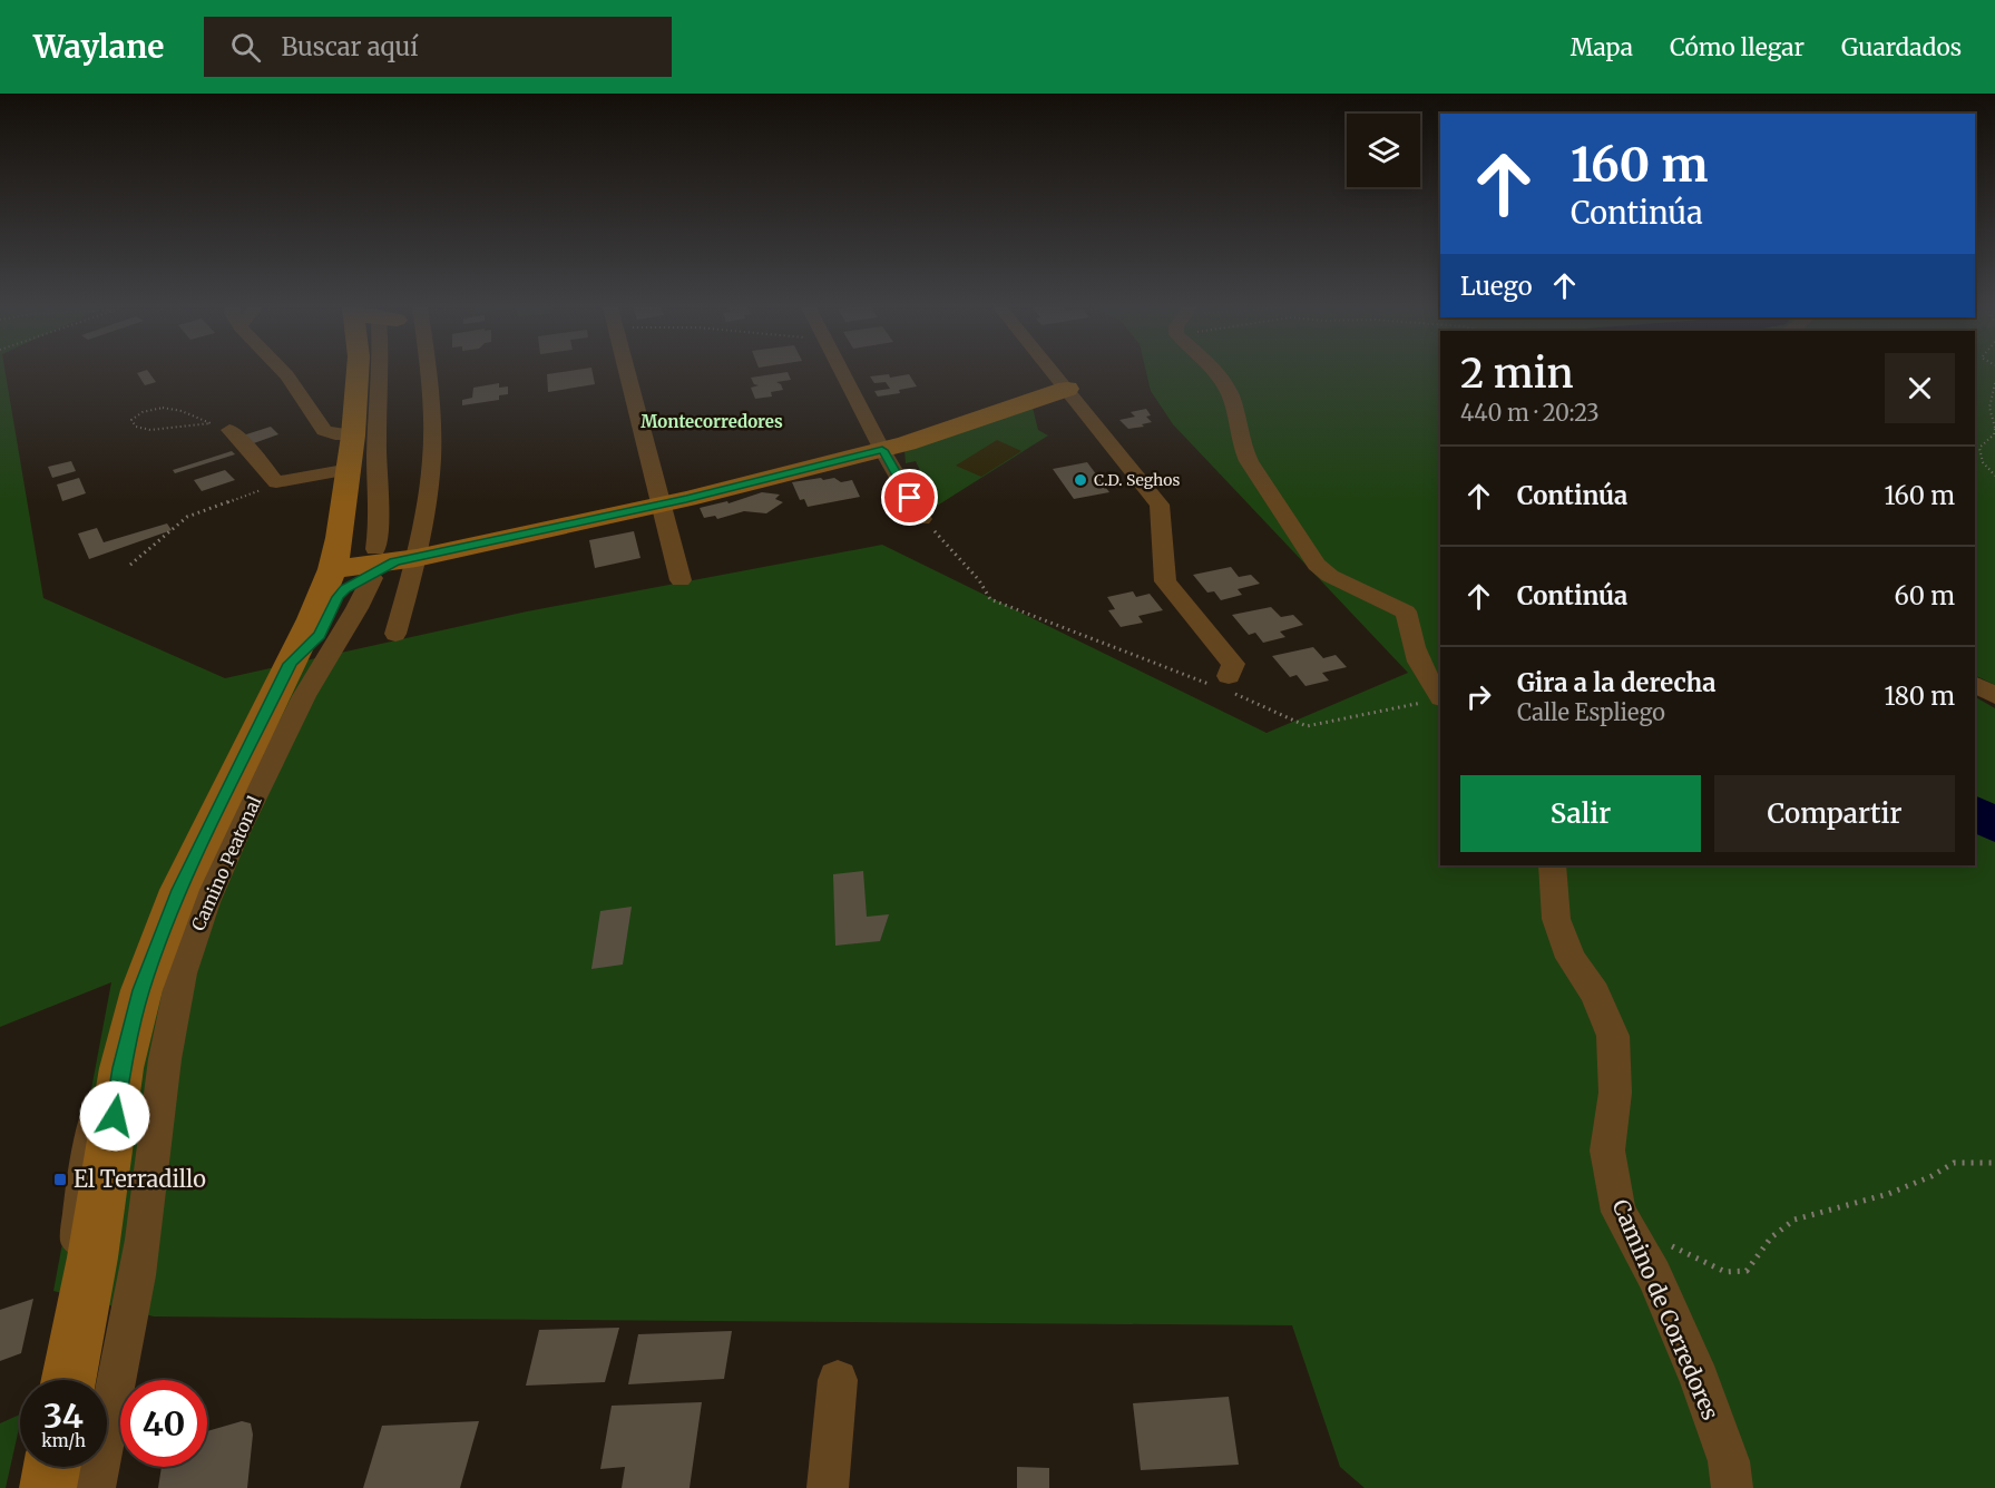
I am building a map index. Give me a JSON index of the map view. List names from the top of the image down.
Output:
{
  "streets": {
    "street": ["Camino Peatonal", "Camino de Corredores"]
  },
  "districts": ["Montecorredores"],
  "places": {
    "other": ["C.D. Seghos"],
    "transit": ["El Terradillo"]
  },
  "page": {
    "header": "Waylane",
    "search": "Buscar aquí",
    "nav": ["Mapa", "Cómo llegar", "Guardados"],
    "turn": ["160 m", "Continúa"],
    "then": "Luego",
    "heading": ["2 min", "440 m · 20:23"],
    "list": [
      {
        "name": "Continúa",
        "value": "160 m"
      },
      {
        "name": "Continúa",
        "value": "60 m"
      },
      {
        "name": "Gira a la derecha",
        "note": "Calle Espliego",
        "value": "180 m"
      }
    ],
    "buttons": ["Salir", "Compartir"],
    "speed": "34 km/h",
    "limit": "40"
  }
}
